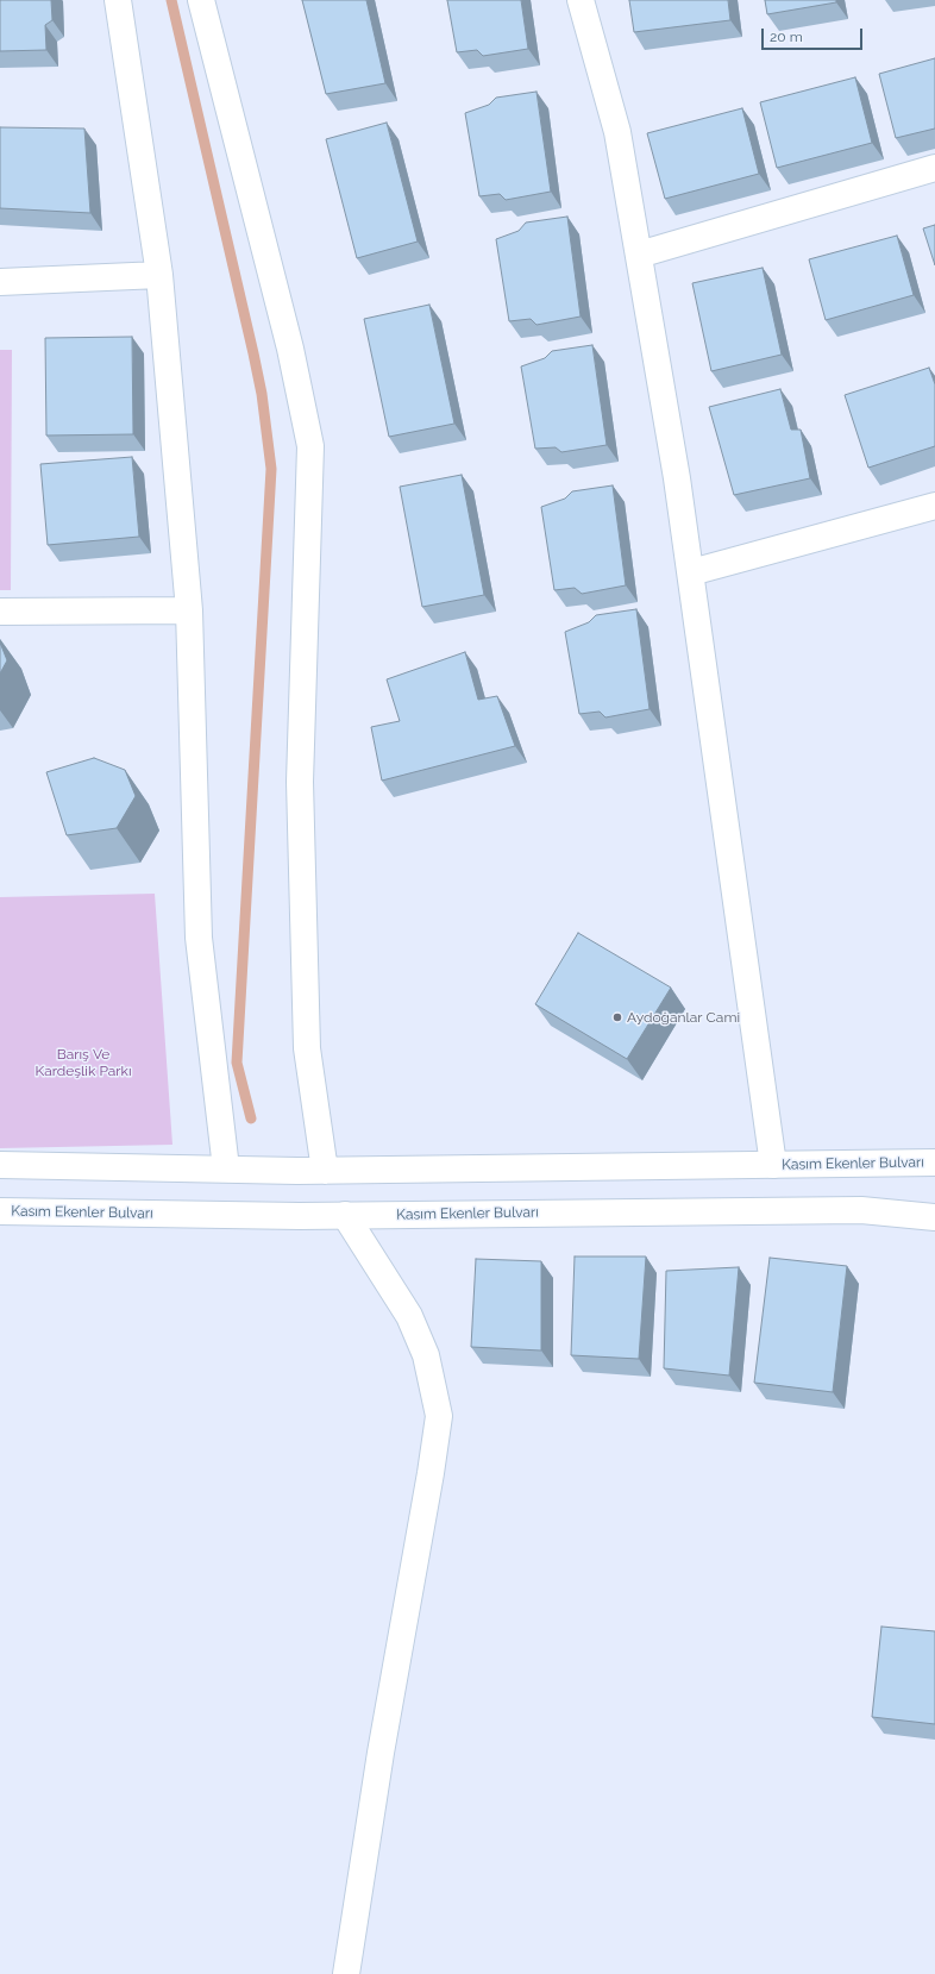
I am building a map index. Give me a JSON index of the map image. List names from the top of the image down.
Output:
{
  "streets": {
    "street": ["Kasım Ekenler Bulvarı"]
  },
  "parks": ["Barış Ve Kardeşlik Parkı"],
  "places": ["Aydoğanlar Cami"],
  "scale_bar": "20 m"
}
